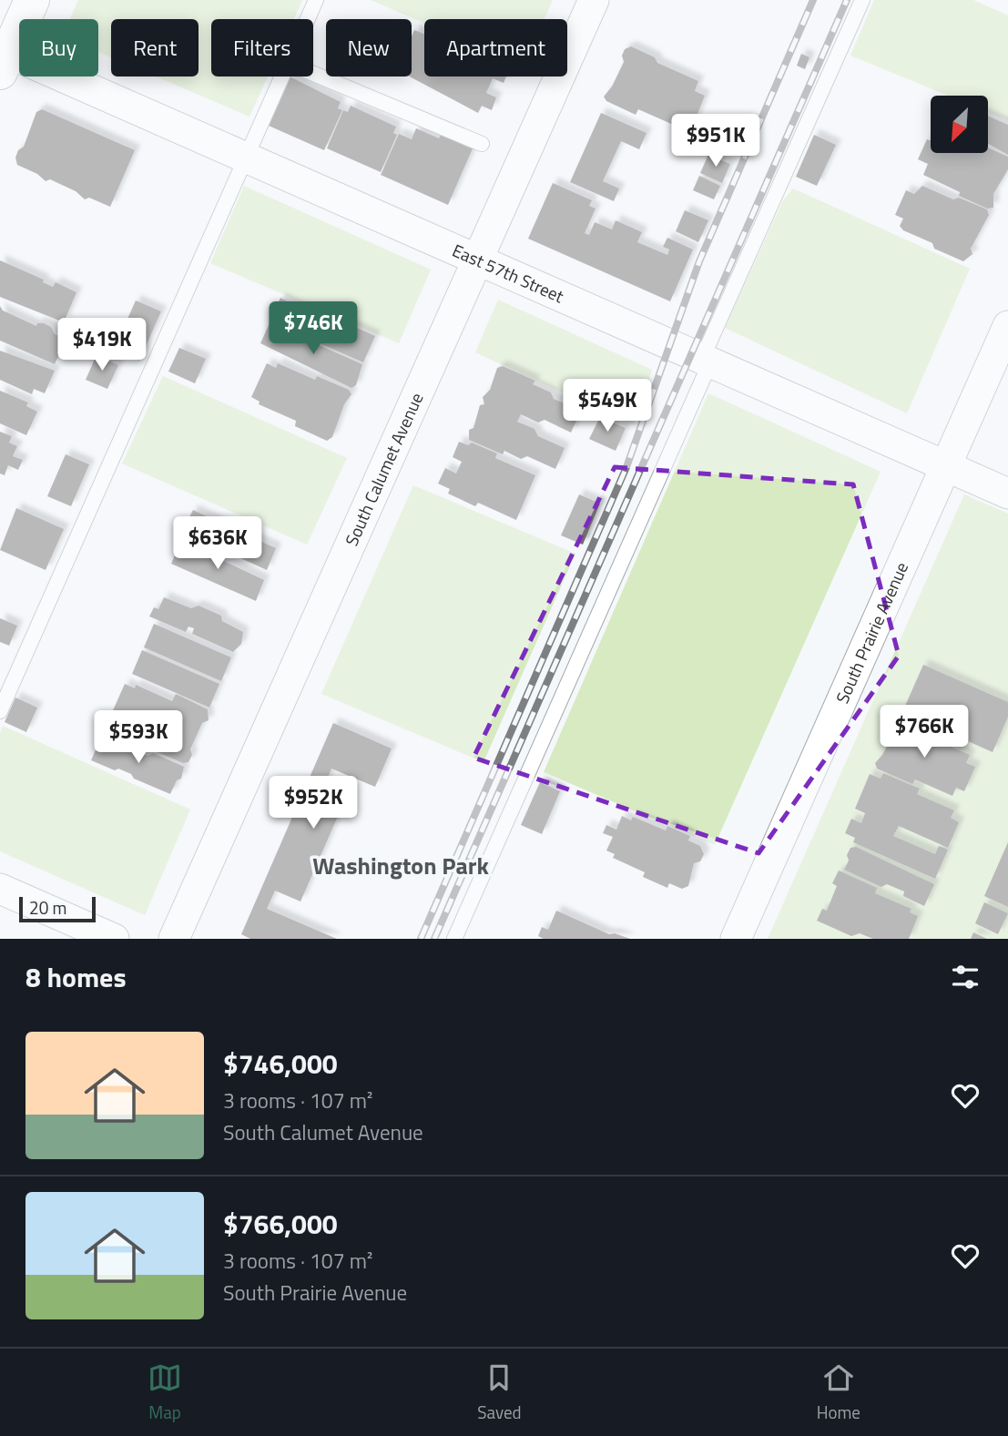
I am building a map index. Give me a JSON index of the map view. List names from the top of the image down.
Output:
{
  "streets": {
    "street": ["East 57th Street", "South Calumet Avenue", "South Prairie Avenue"]
  },
  "crossings": [
    ["East 57th Street", "South Calumet Avenue"],
    ["East 57th Street", "South Prairie Avenue"]
  ],
  "districts": ["Washington Park"],
  "scale_bar": "20 m",
  "north": "bottom left",
  "page": {
    "chip": [
      "Buy",
      "Rent",
      "Filters",
      "New",
      "Apartment"
    ],
    "price": [
      "$951K",
      "$746K",
      "$419K",
      "$549K",
      "$636K",
      "$766K",
      "$593K",
      "$952K"
    ],
    "scale": "20 m",
    "heading": "8 homes",
    "list": [
      {
        "name": "$746,000",
        "note": "3 rooms · 107 m² · South Calumet Avenue"
      },
      {
        "name": "$766,000",
        "note": "3 rooms · 107 m² · South Prairie Avenue"
      }
    ],
    "tabs": ["Map", "Saved", "Home"]
  }
}
